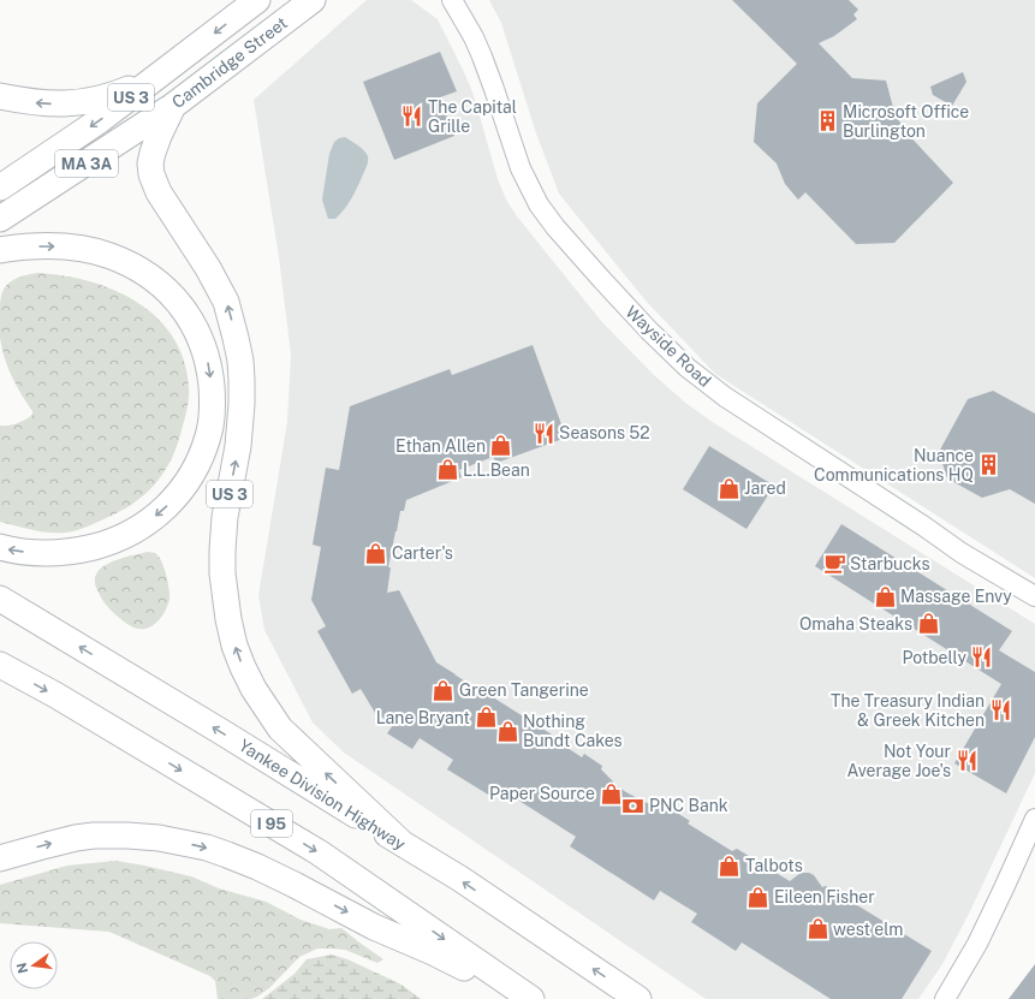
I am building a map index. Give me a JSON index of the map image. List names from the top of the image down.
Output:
{
  "streets": {
    "highway": [
      "Cambridge Street",
      "US 3",
      "MA 3A",
      "Yankee Division Highway",
      "I 95"
    ],
    "main road": ["Wayside Road"]
  },
  "crossings": [
    ["Cambridge Street", "US 3"],
    ["US 3", "Yankee Division Highway"]
  ],
  "places": {
    "restaurant": [
      "The Capital Grille",
      "Seasons 52",
      "Potbelly",
      "The Treasury Indian & Greek Kitchen",
      "Not Your Average Joe's"
    ],
    "building": ["Microsoft Office Burlington", "Nuance Communications HQ"],
    "shop": [
      "Ethan Allen",
      "L.L.Bean",
      "Jared",
      "Carter's",
      "Massage Envy",
      "Omaha Steaks",
      "Green Tangerine",
      "Lane Bryant",
      "Nothing Bundt Cakes",
      "Paper Source",
      "Talbots",
      "Eileen Fisher",
      "west elm"
    ],
    "cafe": ["Starbucks"],
    "bank": ["PNC Bank"]
  },
  "north": "left"
}
